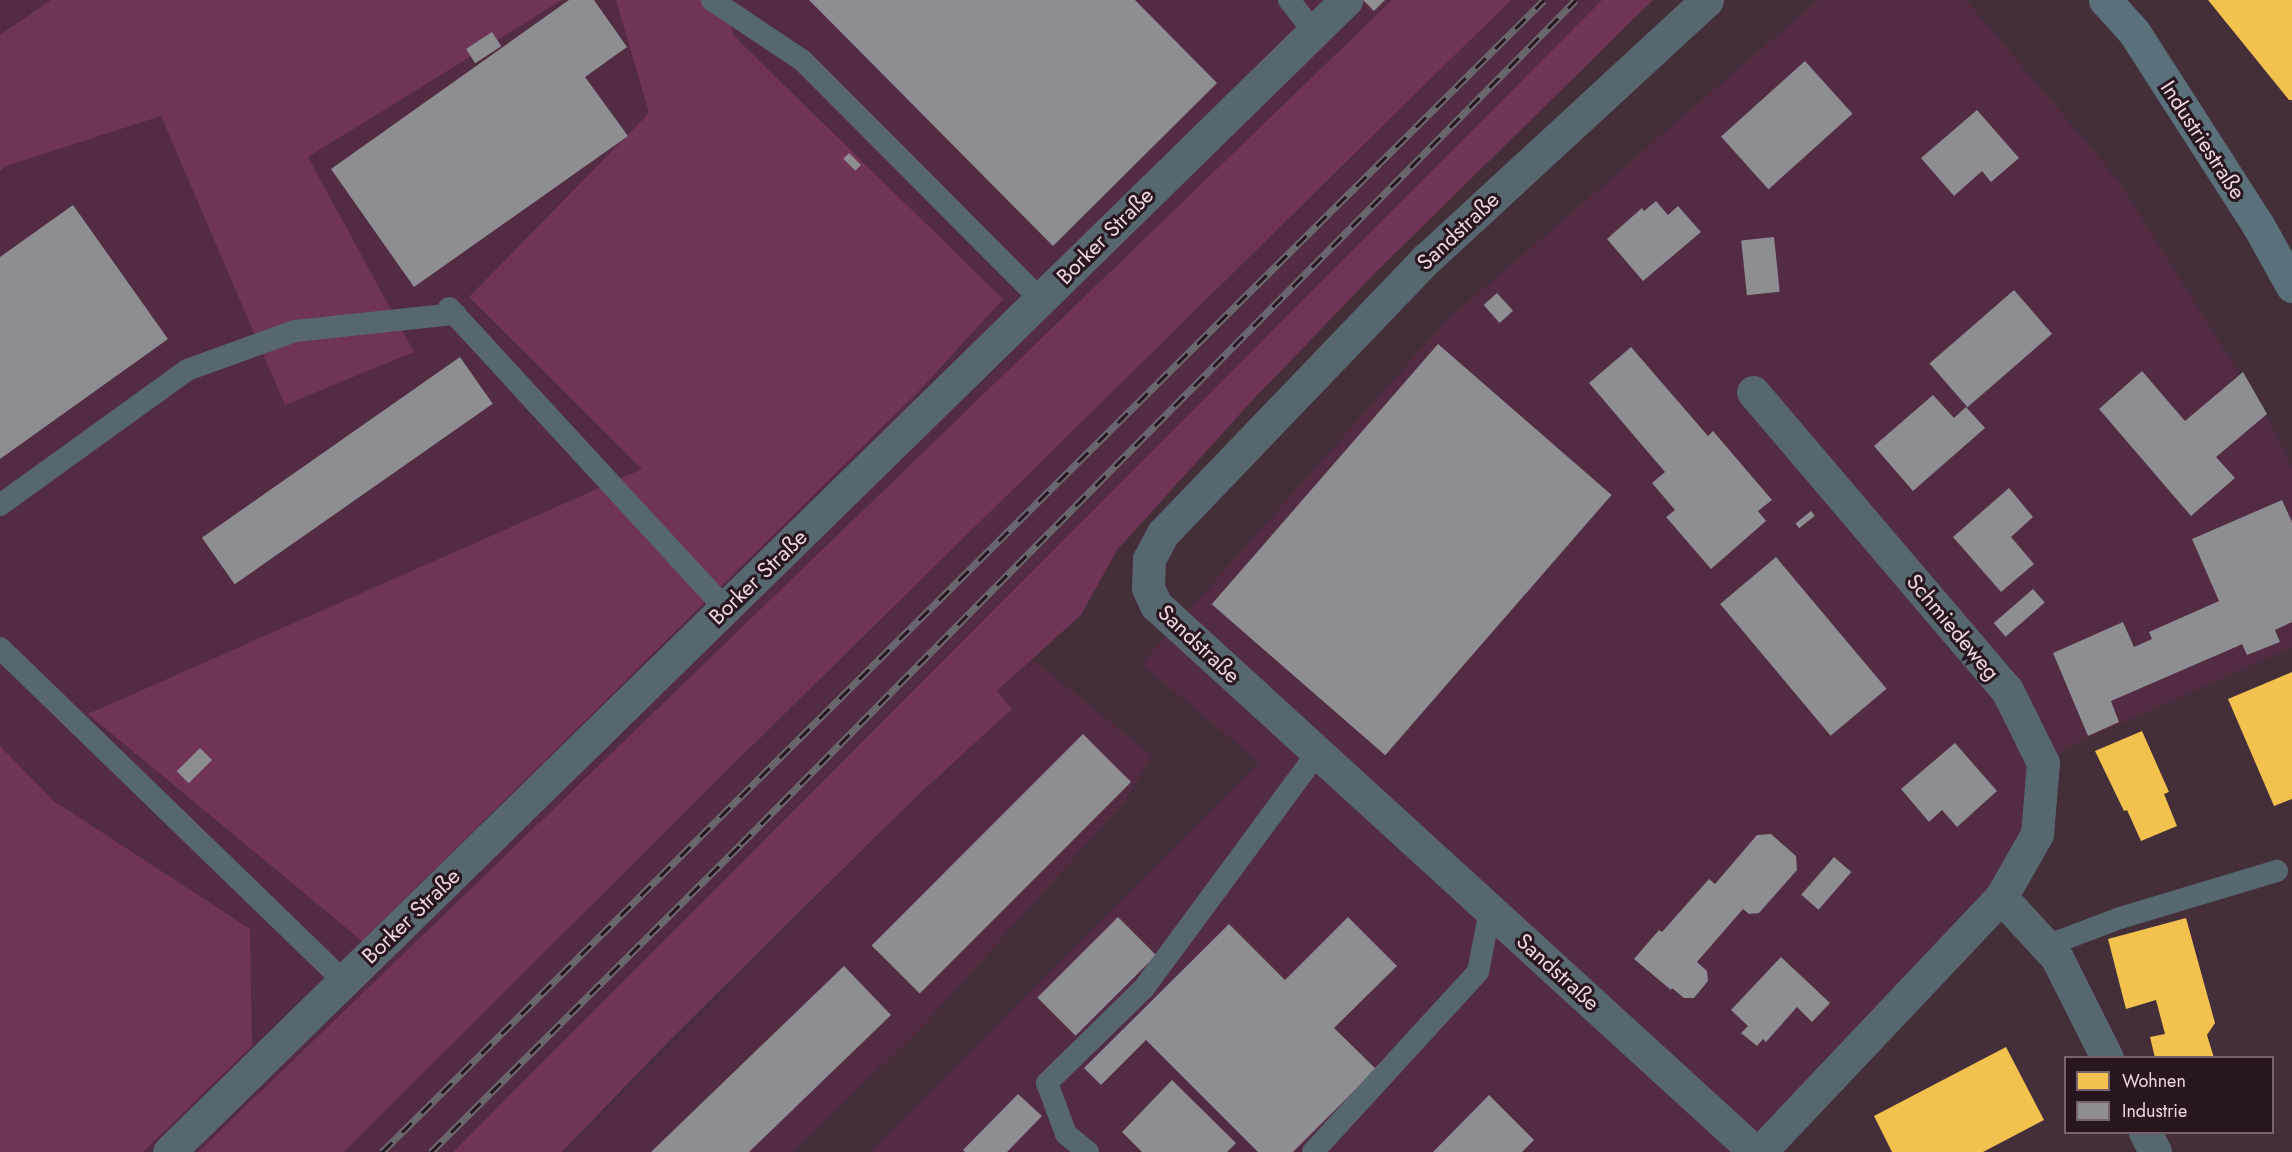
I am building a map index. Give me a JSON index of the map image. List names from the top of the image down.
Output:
{
  "streets": {
    "main road": ["Industriestraße"],
    "street": ["Sandstraße", "Borker Straße", "Schmiedeweg"]
  },
  "legend": ["Wohnen", "Industrie"]
}
